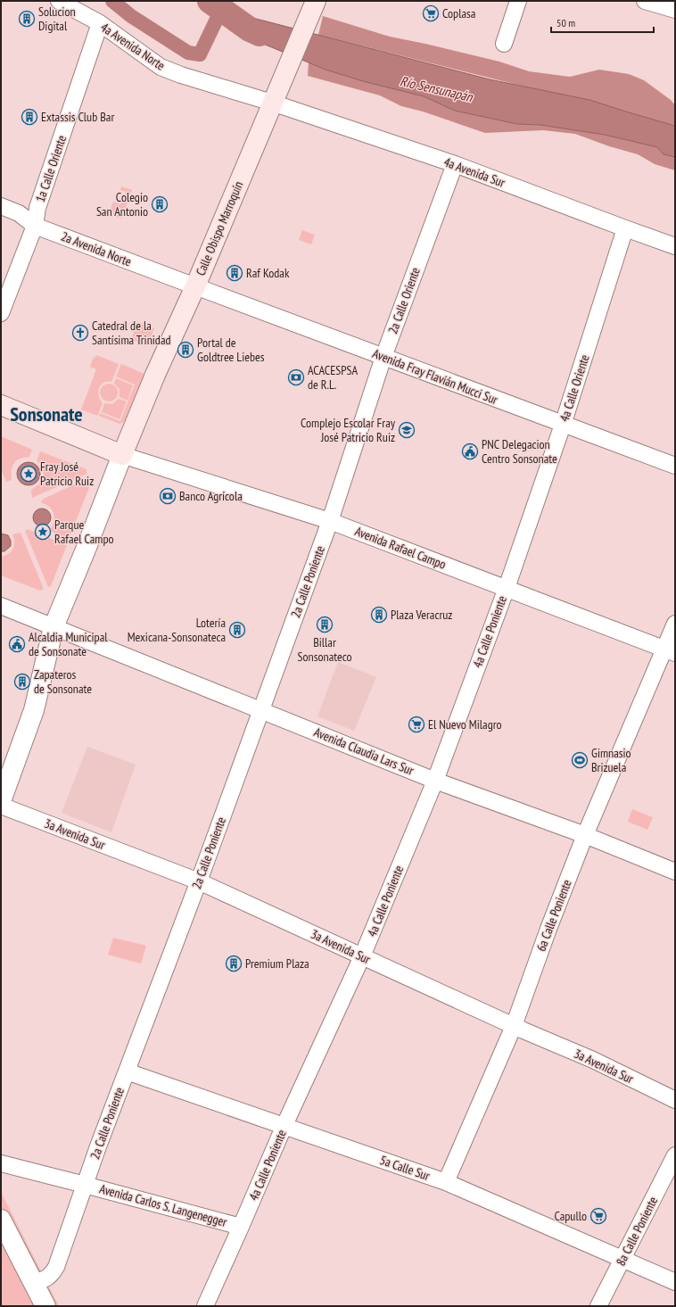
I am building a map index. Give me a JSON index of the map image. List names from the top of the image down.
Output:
{
  "streets": {
    "main road": ["Calle Obispo Marroquín"],
    "street": [
      "4a Avenida Norte",
      "1a Calle Oriente",
      "4a Avenida Sur",
      "2a Avenida Norte",
      "2a Calle Oriente",
      "Avenida Fray Flavián Mucci Sur",
      "4a Calle Oriente",
      "Avenida Rafael Campo",
      "2a Calle Poniente",
      "4a Calle Poniente",
      "Avenida Claudia Lars Sur",
      "3a Avenida Sur",
      "6a Calle Poniente",
      "5a Calle Sur",
      "Avenida Carlos S. Langenegger",
      "8a Calle Poniente"
    ]
  },
  "crossings": [
    ["4a Avenida Norte", "1a Calle Oriente"],
    ["4a Avenida Norte", "4a Avenida Sur"],
    ["4a Avenida Norte", "Calle Obispo Marroquín"],
    ["1a Calle Oriente", "2a Avenida Norte"],
    ["4a Avenida Sur", "Calle Obispo Marroquín"],
    ["4a Avenida Sur", "2a Calle Oriente"],
    ["4a Avenida Sur", "4a Calle Oriente"],
    ["Calle Obispo Marroquín", "2a Avenida Norte"],
    ["Calle Obispo Marroquín", "Avenida Fray Flavián Mucci Sur"],
    ["Calle Obispo Marroquín", "Avenida Rafael Campo"],
    ["2a Avenida Norte", "Avenida Fray Flavián Mucci Sur"],
    ["2a Calle Oriente", "Avenida Fray Flavián Mucci Sur"],
    ["2a Calle Oriente", "Avenida Rafael Campo"],
    ["2a Calle Oriente", "2a Calle Poniente"],
    ["Avenida Fray Flavián Mucci Sur", "4a Calle Oriente"],
    ["4a Calle Oriente", "Avenida Rafael Campo"],
    ["4a Calle Oriente", "4a Calle Poniente"],
    ["Avenida Rafael Campo", "2a Calle Poniente"],
    ["Avenida Rafael Campo", "4a Calle Poniente"],
    ["Avenida Rafael Campo", "6a Calle Poniente"],
    ["2a Calle Poniente", "Avenida Claudia Lars Sur"],
    ["2a Calle Poniente", "3a Avenida Sur"],
    ["2a Calle Poniente", "5a Calle Sur"],
    ["2a Calle Poniente", "Avenida Carlos S. Langenegger"],
    ["4a Calle Poniente", "Avenida Claudia Lars Sur"],
    ["4a Calle Poniente", "3a Avenida Sur"],
    ["4a Calle Poniente", "5a Calle Sur"],
    ["4a Calle Poniente", "Avenida Carlos S. Langenegger"],
    ["Avenida Claudia Lars Sur", "6a Calle Poniente"],
    ["3a Avenida Sur", "6a Calle Poniente"],
    ["6a Calle Poniente", "5a Calle Sur"],
    ["5a Calle Sur", "8a Calle Poniente"]
  ],
  "districts": ["Sonsonate"],
  "water": ["Río Sensunapán"],
  "places": {
    "supermarket": ["Coplasa", "El Nuevo Milagro", "Capullo"],
    "building": [
      "Solucion Digital",
      "Extassis Club Bar",
      "Colegio San Antonio",
      "Raf Kodak",
      "Portal de Goldtree Liebes",
      "Plaza Veracruz",
      "Billar Sonsonateco",
      "Lotería Mexicana-Sonsonateca",
      "Zapateros de Sonsonate",
      "Premium Plaza"
    ],
    "church": ["Catedral de la Santísima Trinidad"],
    "bank": ["ACACESPSA de R.L.", "Banco Agrícola"],
    "school or university": ["Complejo Escolar Fray José Patricio Ruiz"],
    "public building": ["PNC Delegacion Centro Sonsonate", "Alcaldia Municipal de Sonsonate"],
    "place": ["Fray José Patricio Ruiz", "Parque Rafael Campo"],
    "sports": ["Gimnasio Brizuela"]
  },
  "scale_bar": "50 m"
}
